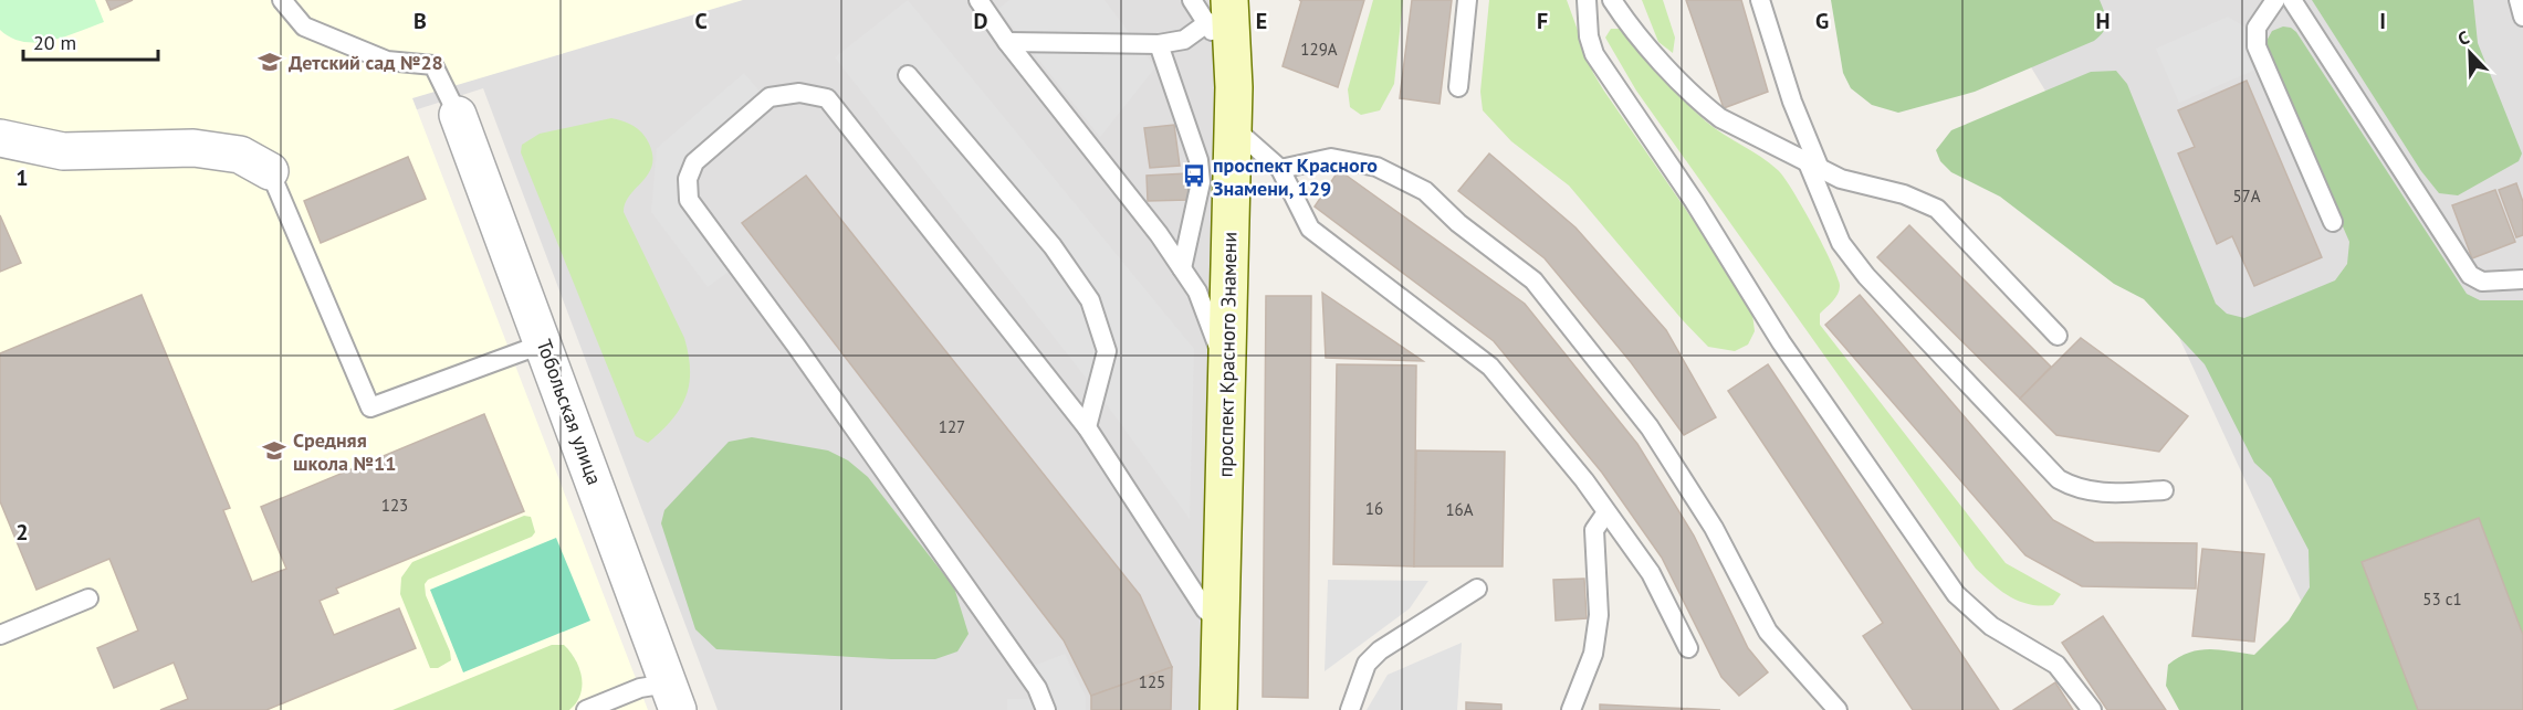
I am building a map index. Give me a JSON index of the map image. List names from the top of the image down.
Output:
{
  "streets": {
    "main road": ["проспект Красного Знамени"],
    "street": ["Тобольская улица"]
  },
  "places": {
    "school or university": ["Детский сад №28", "Средняя школа №11"],
    "bus stop": ["проспект Красного Знамени, 129"]
  },
  "house_numbers": [
    "129А",
    "57А",
    "127",
    "123",
    "16",
    "16А",
    "53 с1",
    "125"
  ],
  "scale_bar": "20 m",
  "north": "top left",
  "grid": {
    "columns": [
      "B",
      "C",
      "D",
      "E",
      "F",
      "G",
      "H",
      "I"
    ],
    "rows": ["1", "2"]
  }
}
